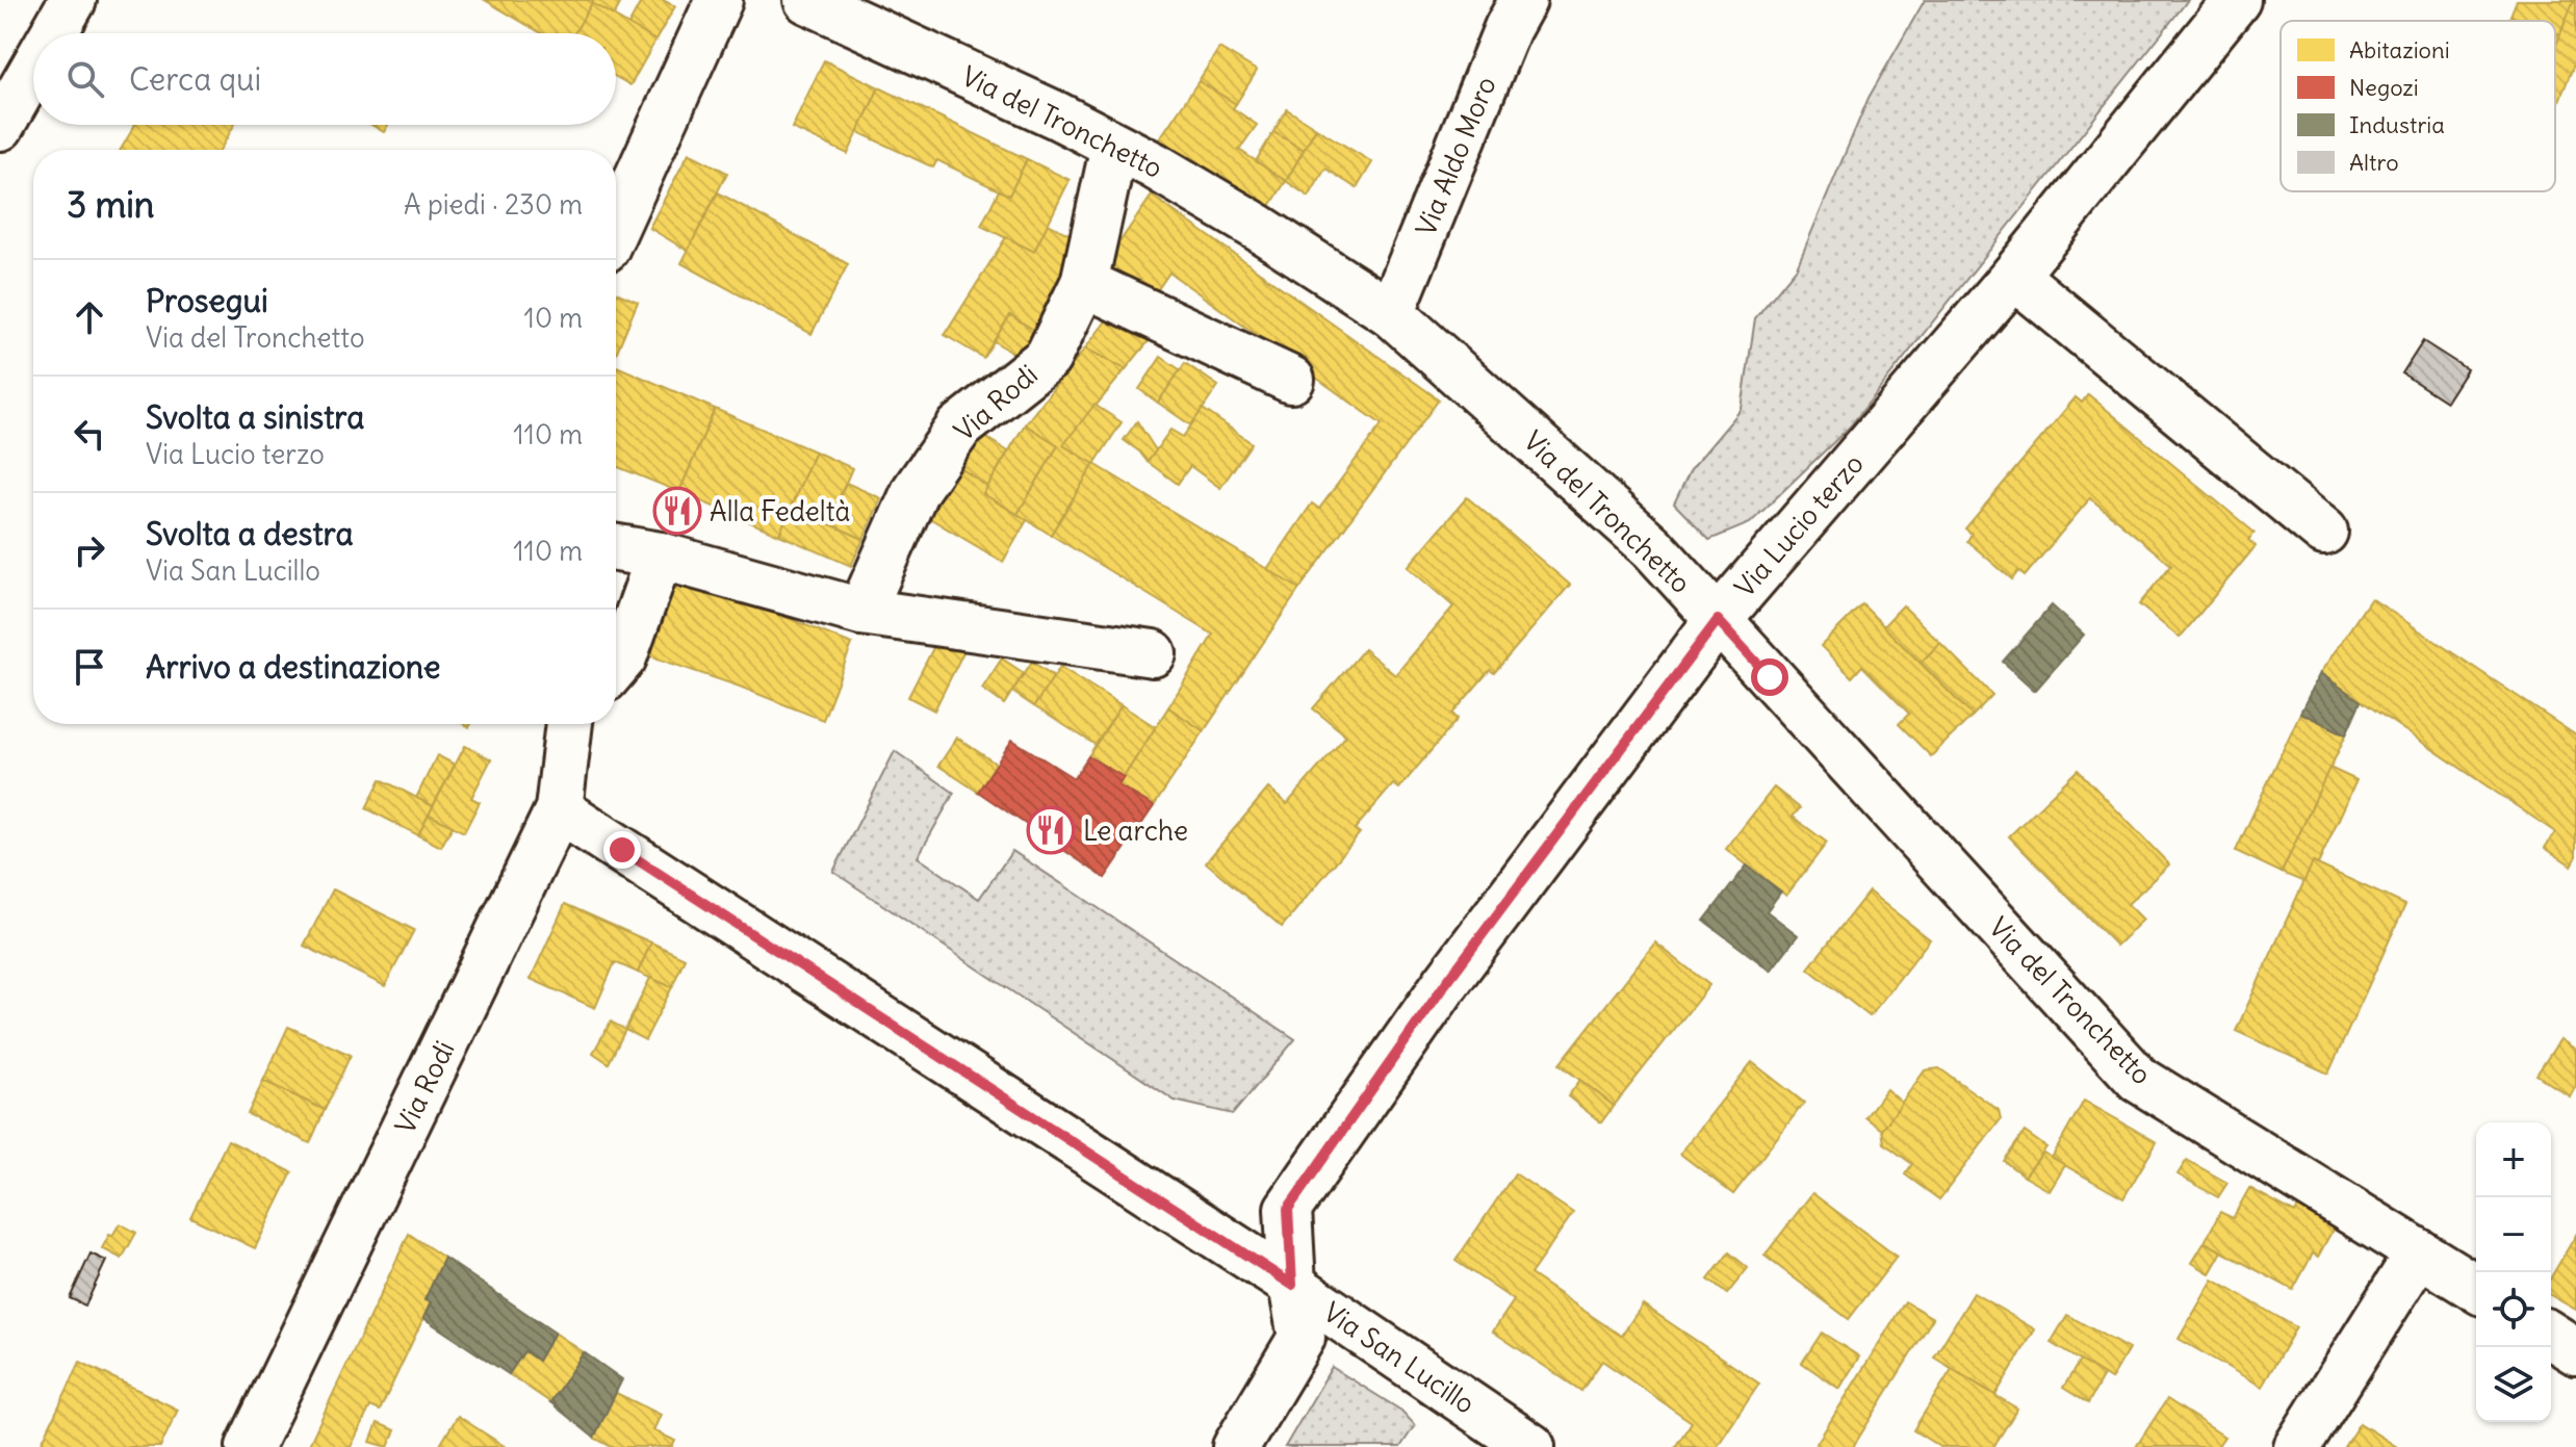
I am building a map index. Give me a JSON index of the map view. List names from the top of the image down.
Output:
{
  "streets": {
    "street": [
      "Via del Tronchetto",
      "Via Aldo Moro",
      "Via Rodi",
      "Via Lucio terzo",
      "Via San Lucillo"
    ]
  },
  "crossings": [
    ["Via del Tronchetto", "Via Aldo Moro"],
    ["Via del Tronchetto", "Via Rodi"],
    ["Via del Tronchetto", "Via Lucio terzo"],
    ["Via Rodi", "Via San Lucillo"],
    ["Via Lucio terzo", "Via San Lucillo"]
  ],
  "places": {
    "restaurant": ["Alla Fedeltà", "Le arche"]
  },
  "legend": [
    "Abitazioni",
    "Negozi",
    "Industria",
    "Altro"
  ],
  "page": {
    "search": "Cerca qui",
    "heading": ["3 min", "A piedi · 230 m"],
    "list": [
      ["Prosegui", "Via del Tronchetto", "10 m"],
      ["Svolta a sinistra", "Via Lucio terzo", "110 m"],
      ["Svolta a destra", "Via San Lucillo", "110 m"],
      "Arrivo a destinazione"
    ],
    "map_buttons": ["+", "−"]
  }
}
